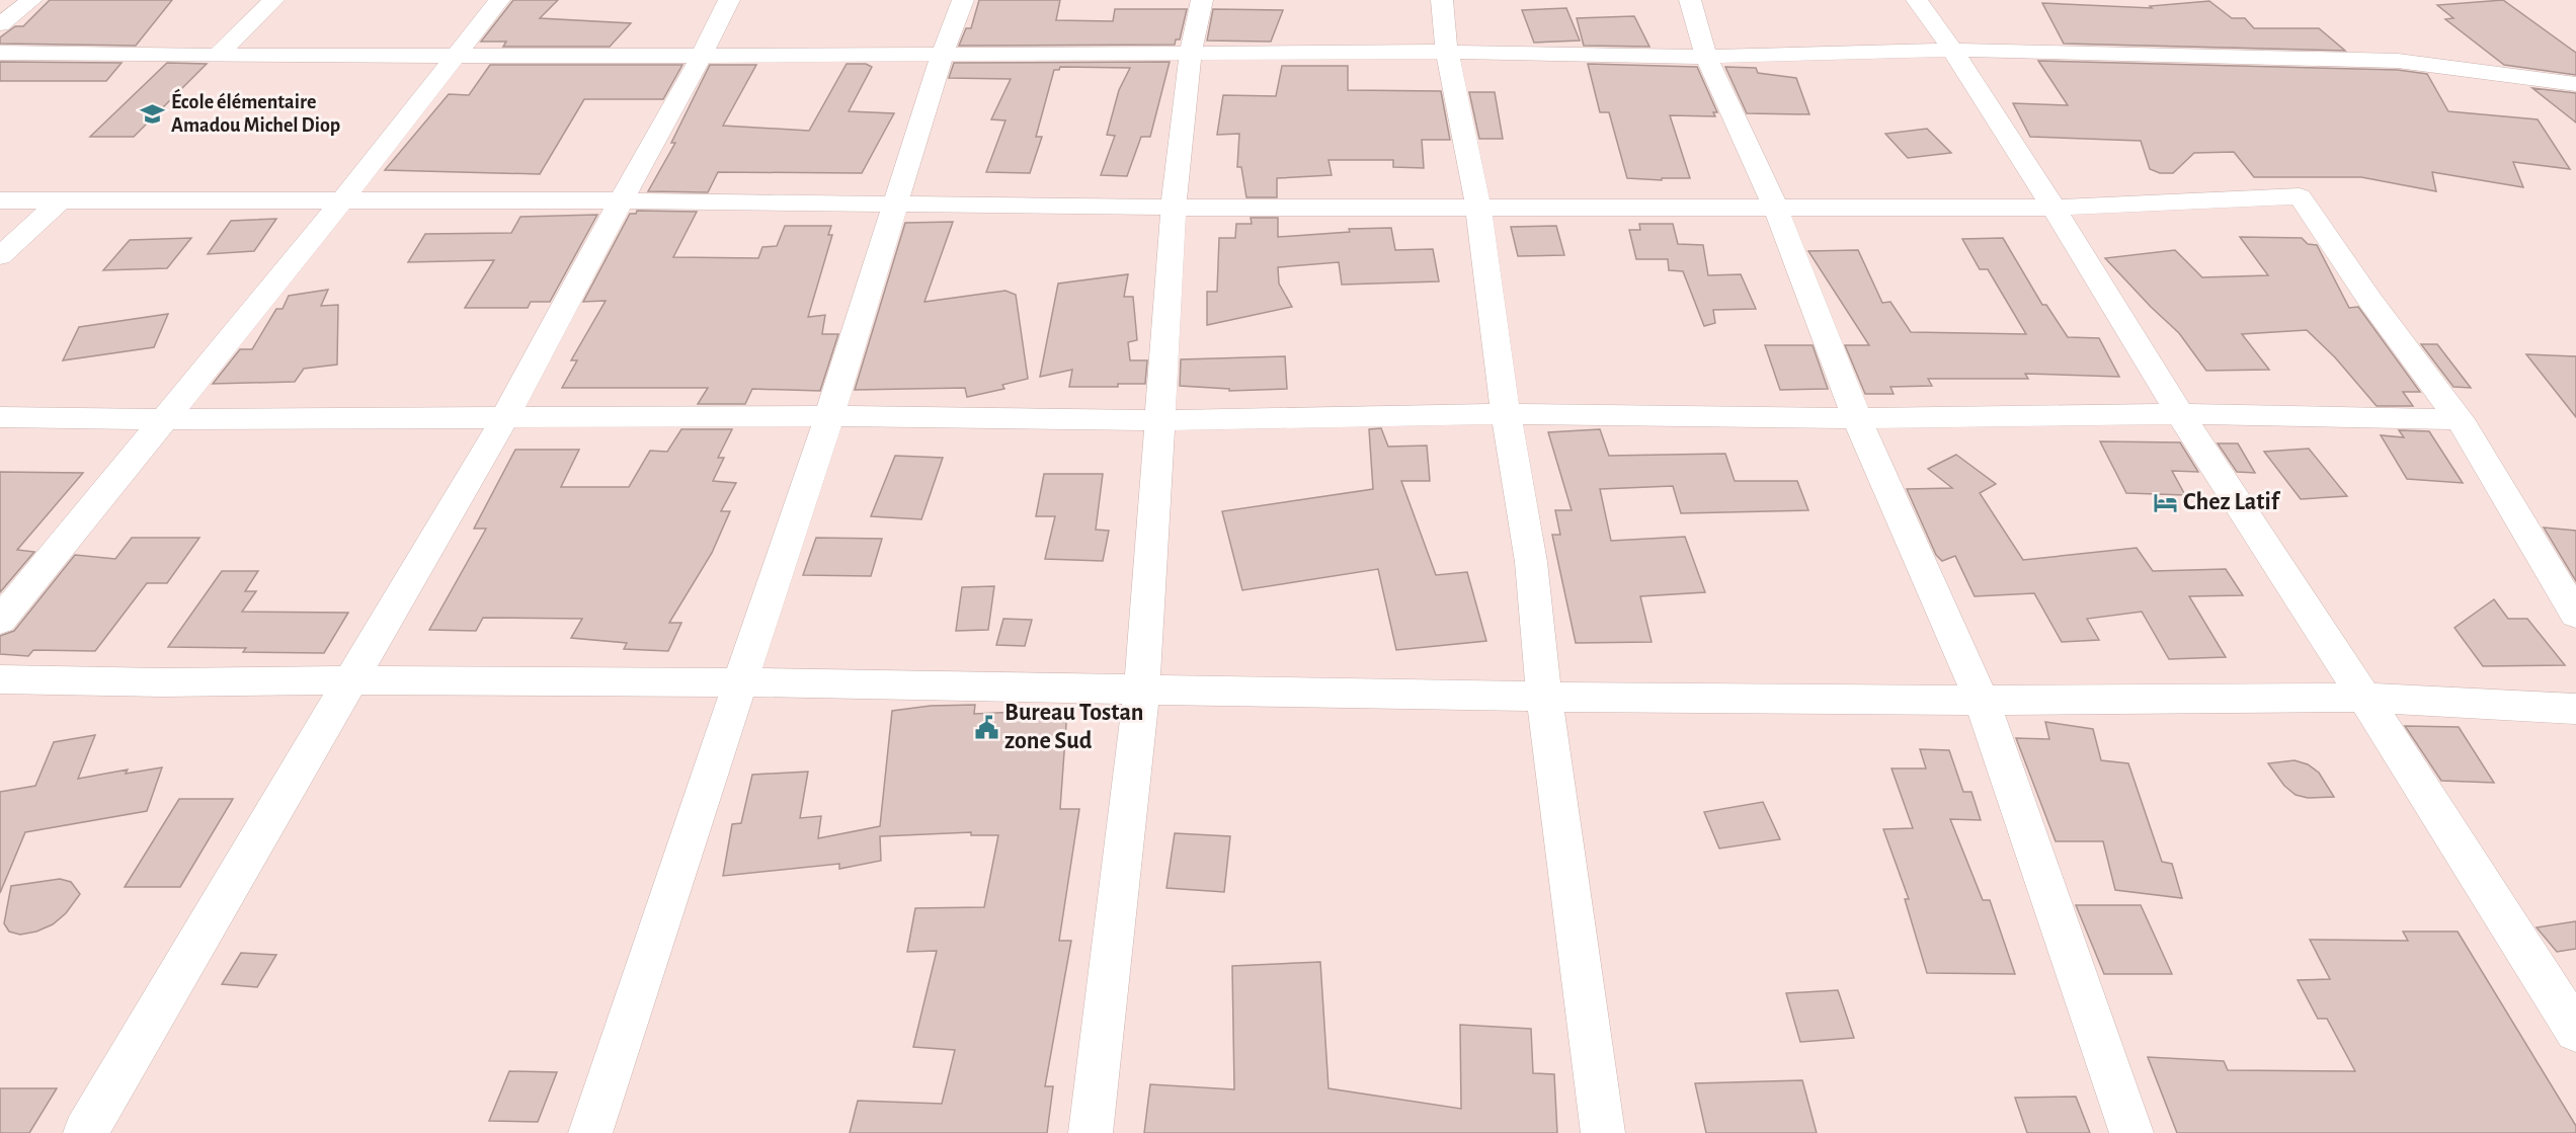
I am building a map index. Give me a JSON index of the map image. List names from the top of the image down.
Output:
{
  "places": {
    "school or university": ["École élémentaire Amadou Michel Diop"],
    "hotel": ["Chez Latif"],
    "public building": ["Bureau Tostan zone Sud"]
  }
}
